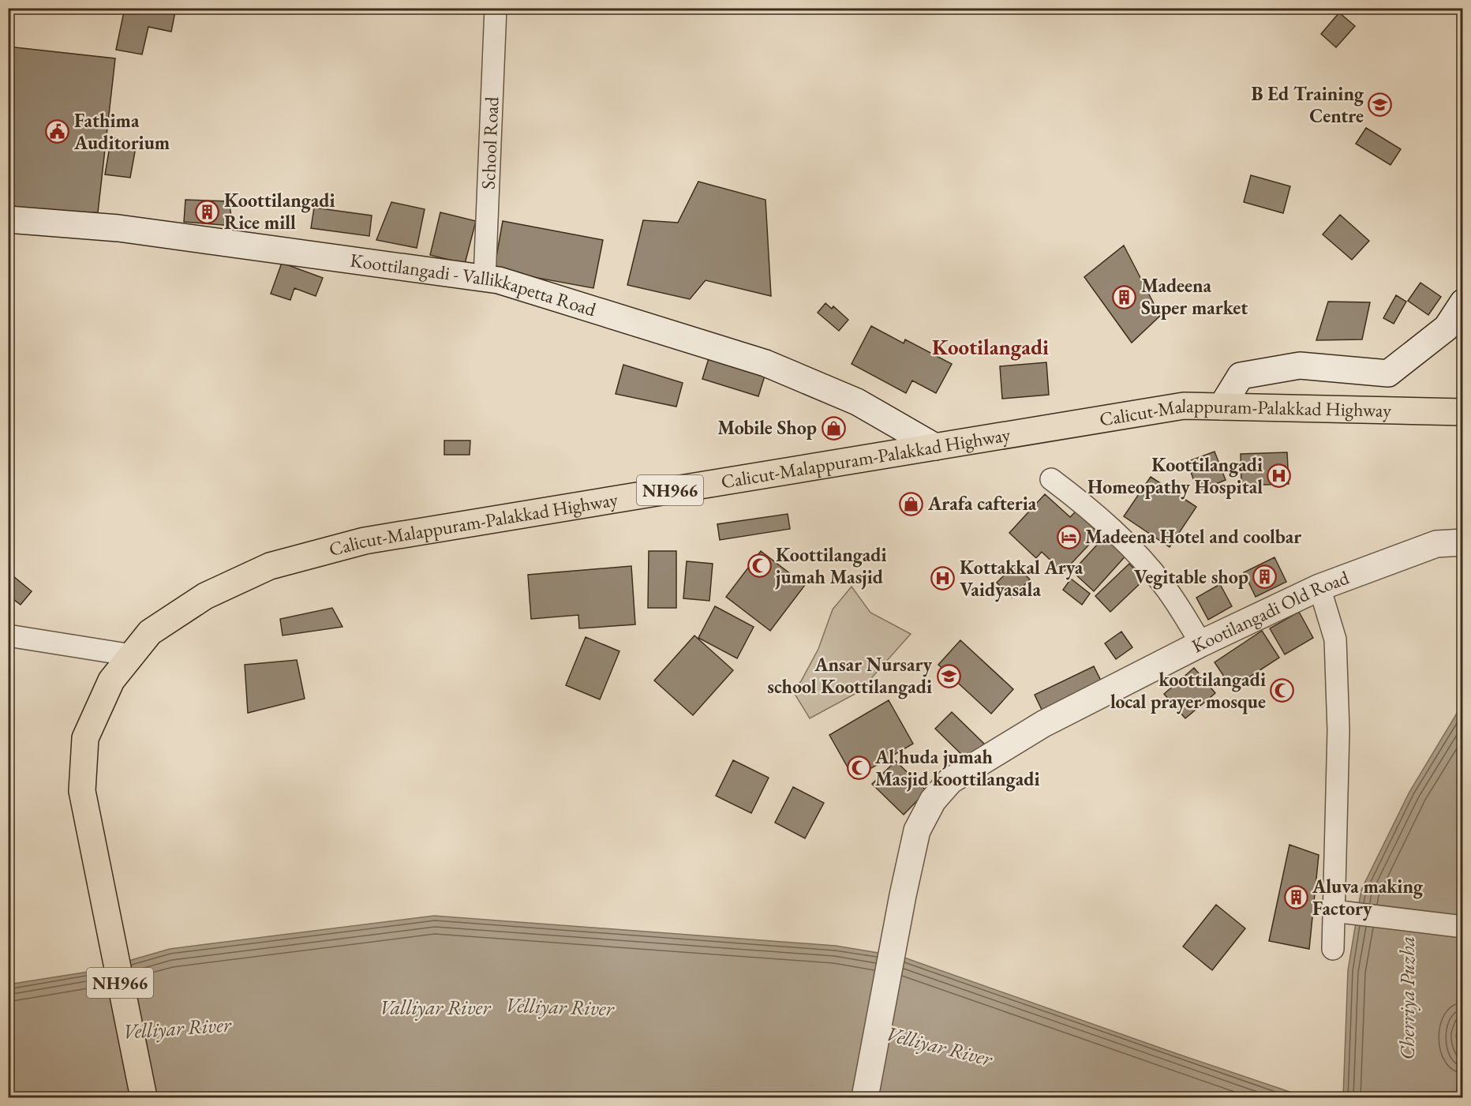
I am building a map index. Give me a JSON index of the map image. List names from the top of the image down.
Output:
{
  "streets": {
    "highway": ["Calicut-Malappuram-Palakkad Highway", "NH966"],
    "main road": ["Koottilangadi - Vallikkapetta Road", "Kootilangadi Old Road"],
    "street": ["School Road"]
  },
  "crossings": [
    ["School Road", "Koottilangadi - Vallikkapetta Road"],
    ["Koottilangadi - Vallikkapetta Road", "Calicut-Malappuram-Palakkad Highway"]
  ],
  "districts": ["Kootilangadi"],
  "water": ["Cherriya Puzha", "Velliyar River", "Valliyar River"],
  "places": {
    "school or university": ["B Ed Training Centre", "Ansar Nursary school Koottilangadi"],
    "public building": ["Fathima Auditorium"],
    "building": [
      "Koottilangadi Rice mill",
      "Madeena Super market",
      "Vegitable shop",
      "Aluva making Factory"
    ],
    "shop": ["Mobile Shop", "Arafa cafteria"],
    "hospital": ["Koottilangadi Homeopathy Hospital", "Kottakkal Arya Vaidyasala"],
    "hotel": ["Madeena Hotel and coolbar"],
    "mosque": ["Koottilangadi jumah Masjid", "koottilangadi local prayer mosque", "Al huda jumah Masjid koottilangadi"]
  }
}
